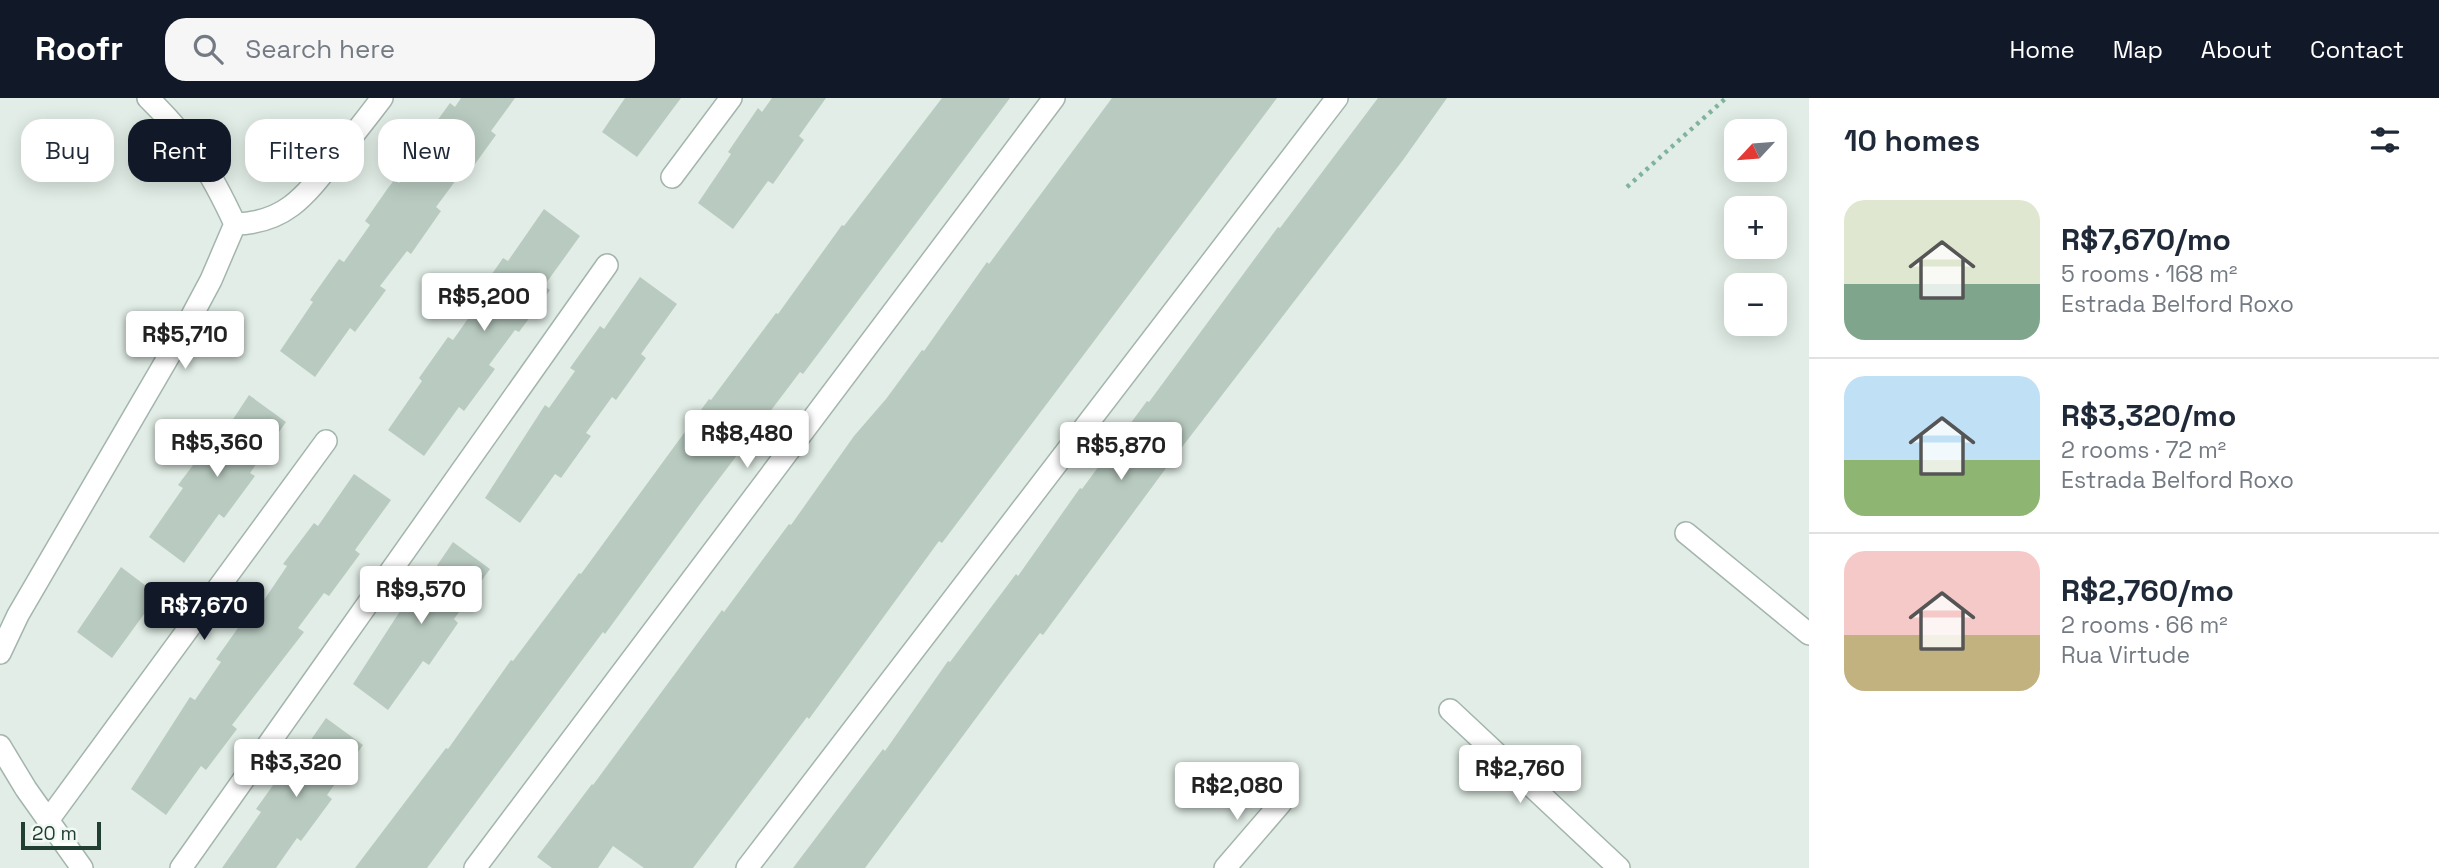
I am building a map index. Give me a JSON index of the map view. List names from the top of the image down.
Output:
{
  "scale_bar": "20 m",
  "north": "bottom left",
  "page": {
    "header": "Roofr",
    "search": "Search here",
    "nav": [
      "Home",
      "Map",
      "About",
      "Contact"
    ],
    "heading": "10 homes",
    "map_buttons": ["+", "−"],
    "chip": [
      "Buy",
      "Rent",
      "Filters",
      "New"
    ],
    "list": [
      {
        "name": "R$7,670/mo",
        "note": "5 rooms · 168 m² · Estrada Belford Roxo"
      },
      {
        "name": "R$3,320/mo",
        "note": "2 rooms · 72 m² · Estrada Belford Roxo"
      },
      {
        "name": "R$2,760/mo",
        "note": "2 rooms · 66 m² · Rua Virtude"
      }
    ],
    "price": [
      "R$5,200",
      "R$5,710",
      "R$8,480",
      "R$5,360",
      "R$5,870",
      "R$9,570",
      "R$7,670",
      "R$3,320",
      "R$2,760",
      "R$2,080"
    ],
    "scale": "20 m"
  }
}
